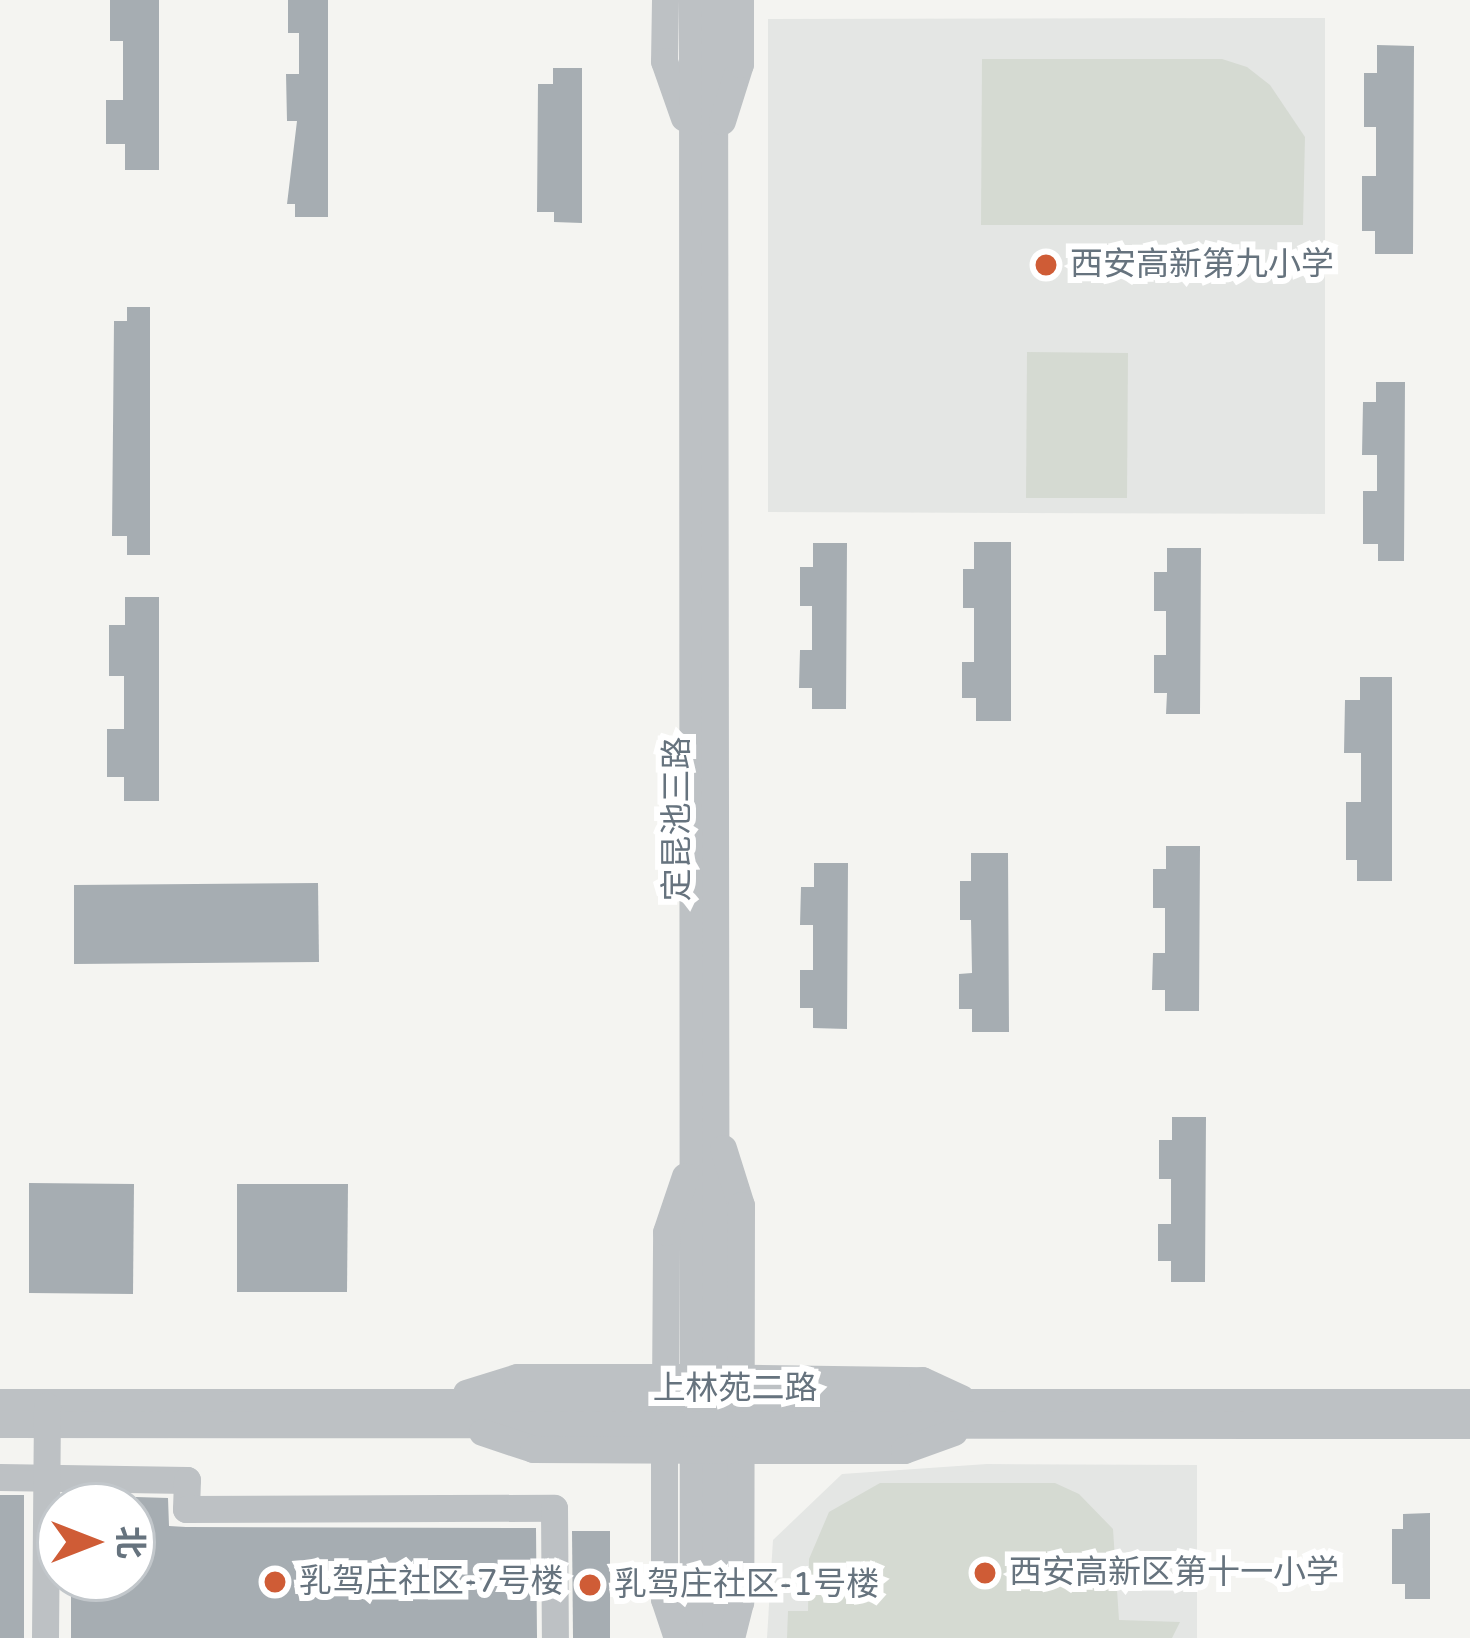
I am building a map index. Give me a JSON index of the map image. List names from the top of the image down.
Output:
{
  "streets": {
    "street": ["定昆池三路", "上林苑二路"]
  },
  "crossings": [
    ["定昆池三路", "上林苑二路"]
  ],
  "places": [
    "西安高新第九小学",
    "西安高新区第十一小学",
    "乳驾庄社区-7号楼",
    "乳驾庄社区-1号楼"
  ],
  "north": "right"
}
